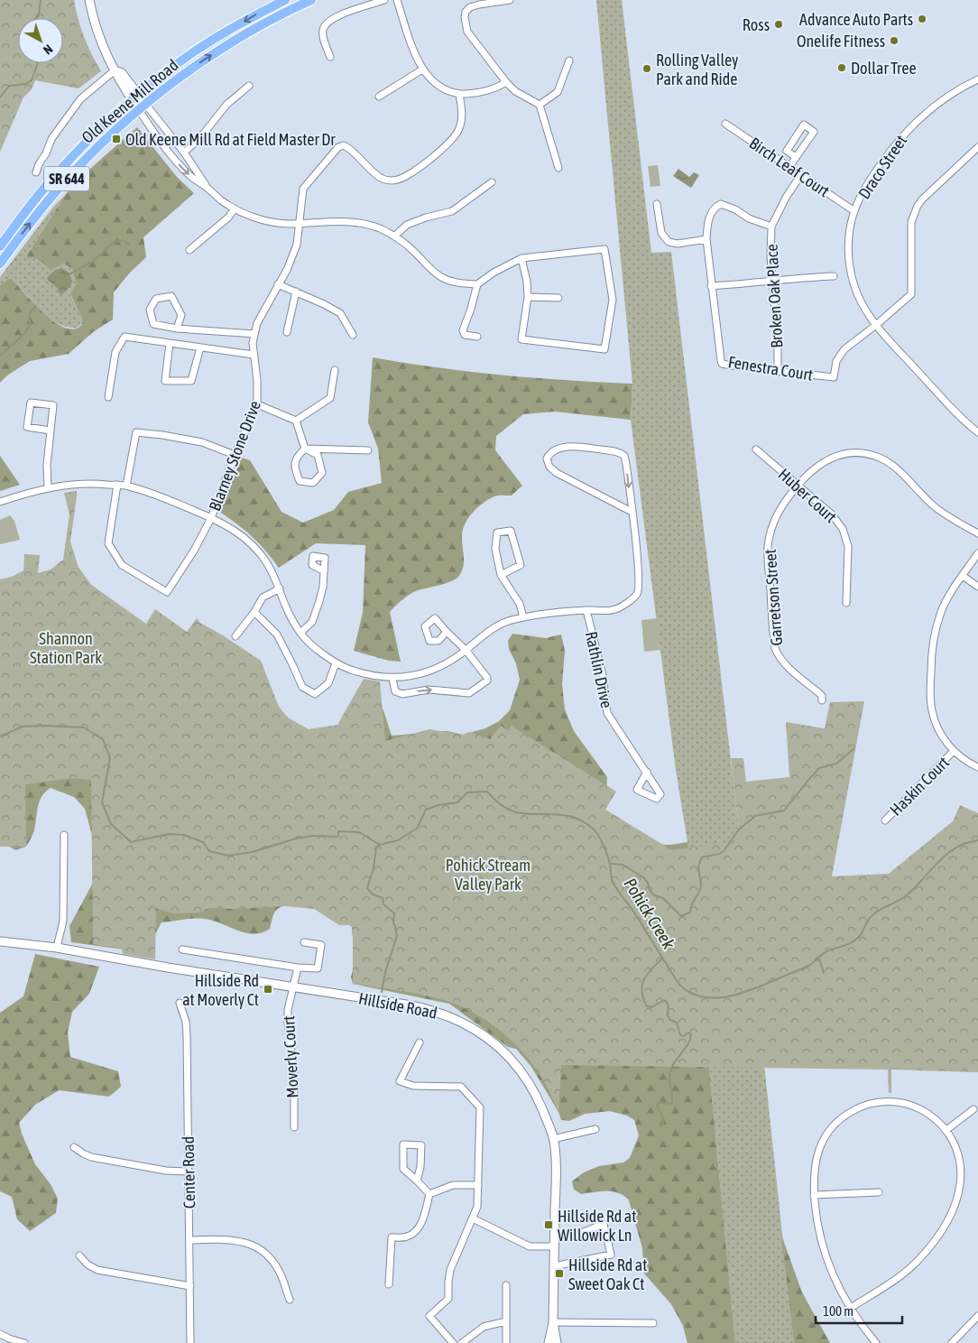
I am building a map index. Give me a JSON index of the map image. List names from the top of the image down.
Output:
{
  "streets": {
    "main road": ["Old Keene Mill Road", "SR 644"],
    "street": [
      "Birch Leaf Court",
      "Draco Street",
      "Broken Oak Place",
      "Fenestra Court",
      "Blarney Stone Drive",
      "Huber Court",
      "Garretson Street",
      "Rathlin Drive",
      "Haskin Court",
      "Hillside Road",
      "Moverly Court",
      "Center Road"
    ]
  },
  "crossings": [
    ["Birch Leaf Court", "Draco Street"],
    ["Birch Leaf Court", "Broken Oak Place"],
    ["Draco Street", "Fenestra Court"],
    ["Broken Oak Place", "Fenestra Court"],
    ["Huber Court", "Garretson Street"],
    ["Hillside Road", "Moverly Court"]
  ],
  "water": ["Pohick Creek"],
  "parks": ["Shannon Station Park", "Pohick Stream Valley Park"],
  "places": {
    "other": [
      "Advance Auto Parts",
      "Ross",
      "Onelife Fitness",
      "Dollar Tree",
      "Rolling Valley Park and Ride"
    ],
    "transit": [
      "Old Keene Mill Rd at Field Master Dr",
      "Hillside Rd at Moverly Ct",
      "Hillside Rd at Willowick Ln",
      "Hillside Rd at Sweet Oak Ct"
    ]
  },
  "scale_bar": "100 m",
  "north": "bottom right"
}
